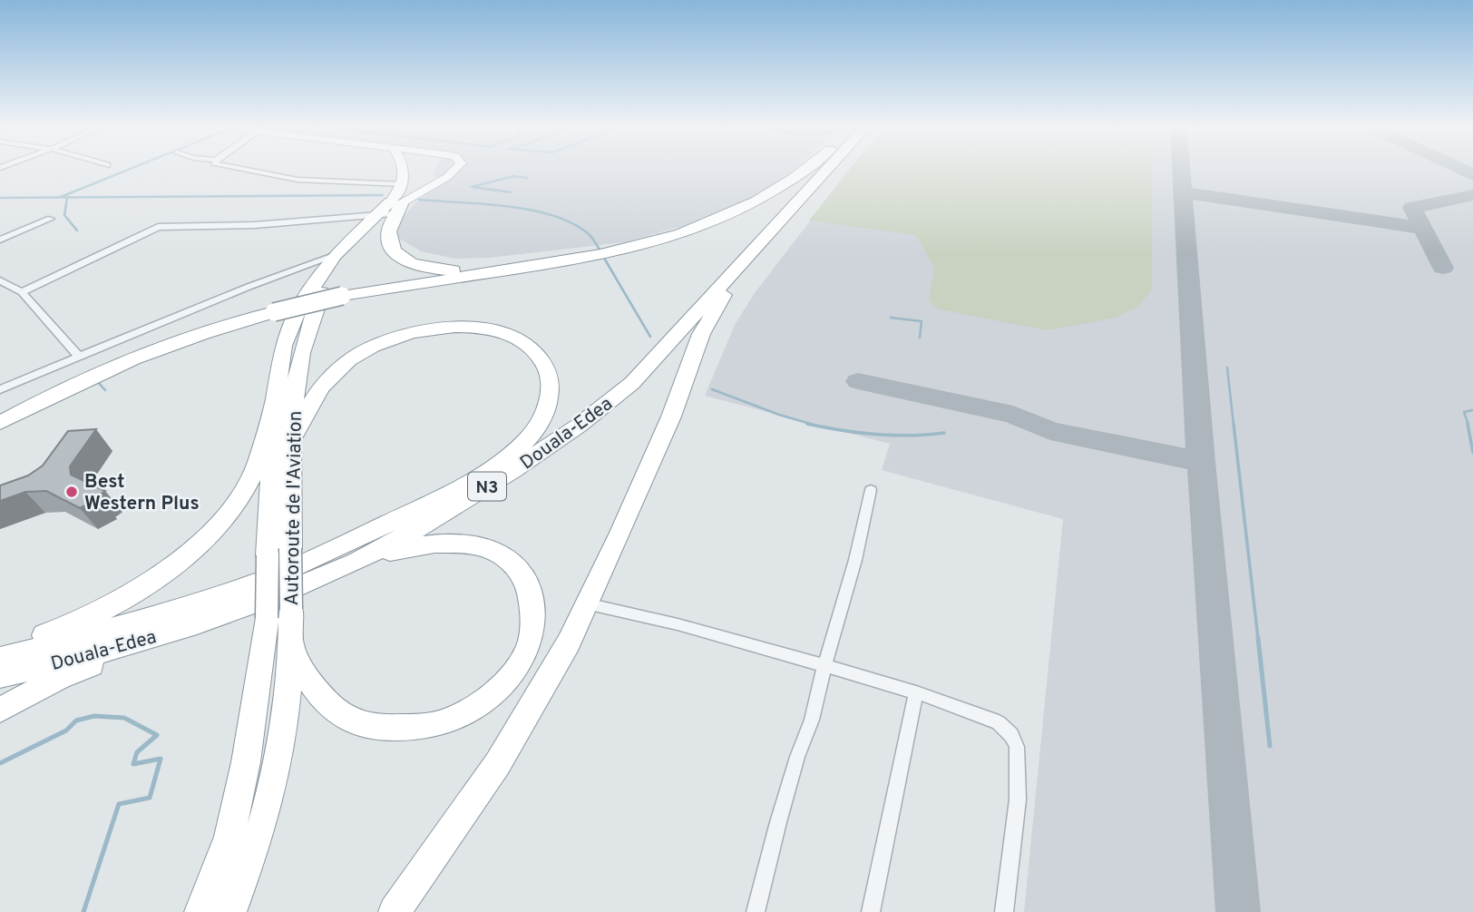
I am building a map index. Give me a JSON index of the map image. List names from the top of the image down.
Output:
{
  "streets": {
    "highway": ["Douala-Edea", "N3", "Autoroute de l'Aviation"]
  },
  "places": ["Best Western Plus"]
}
